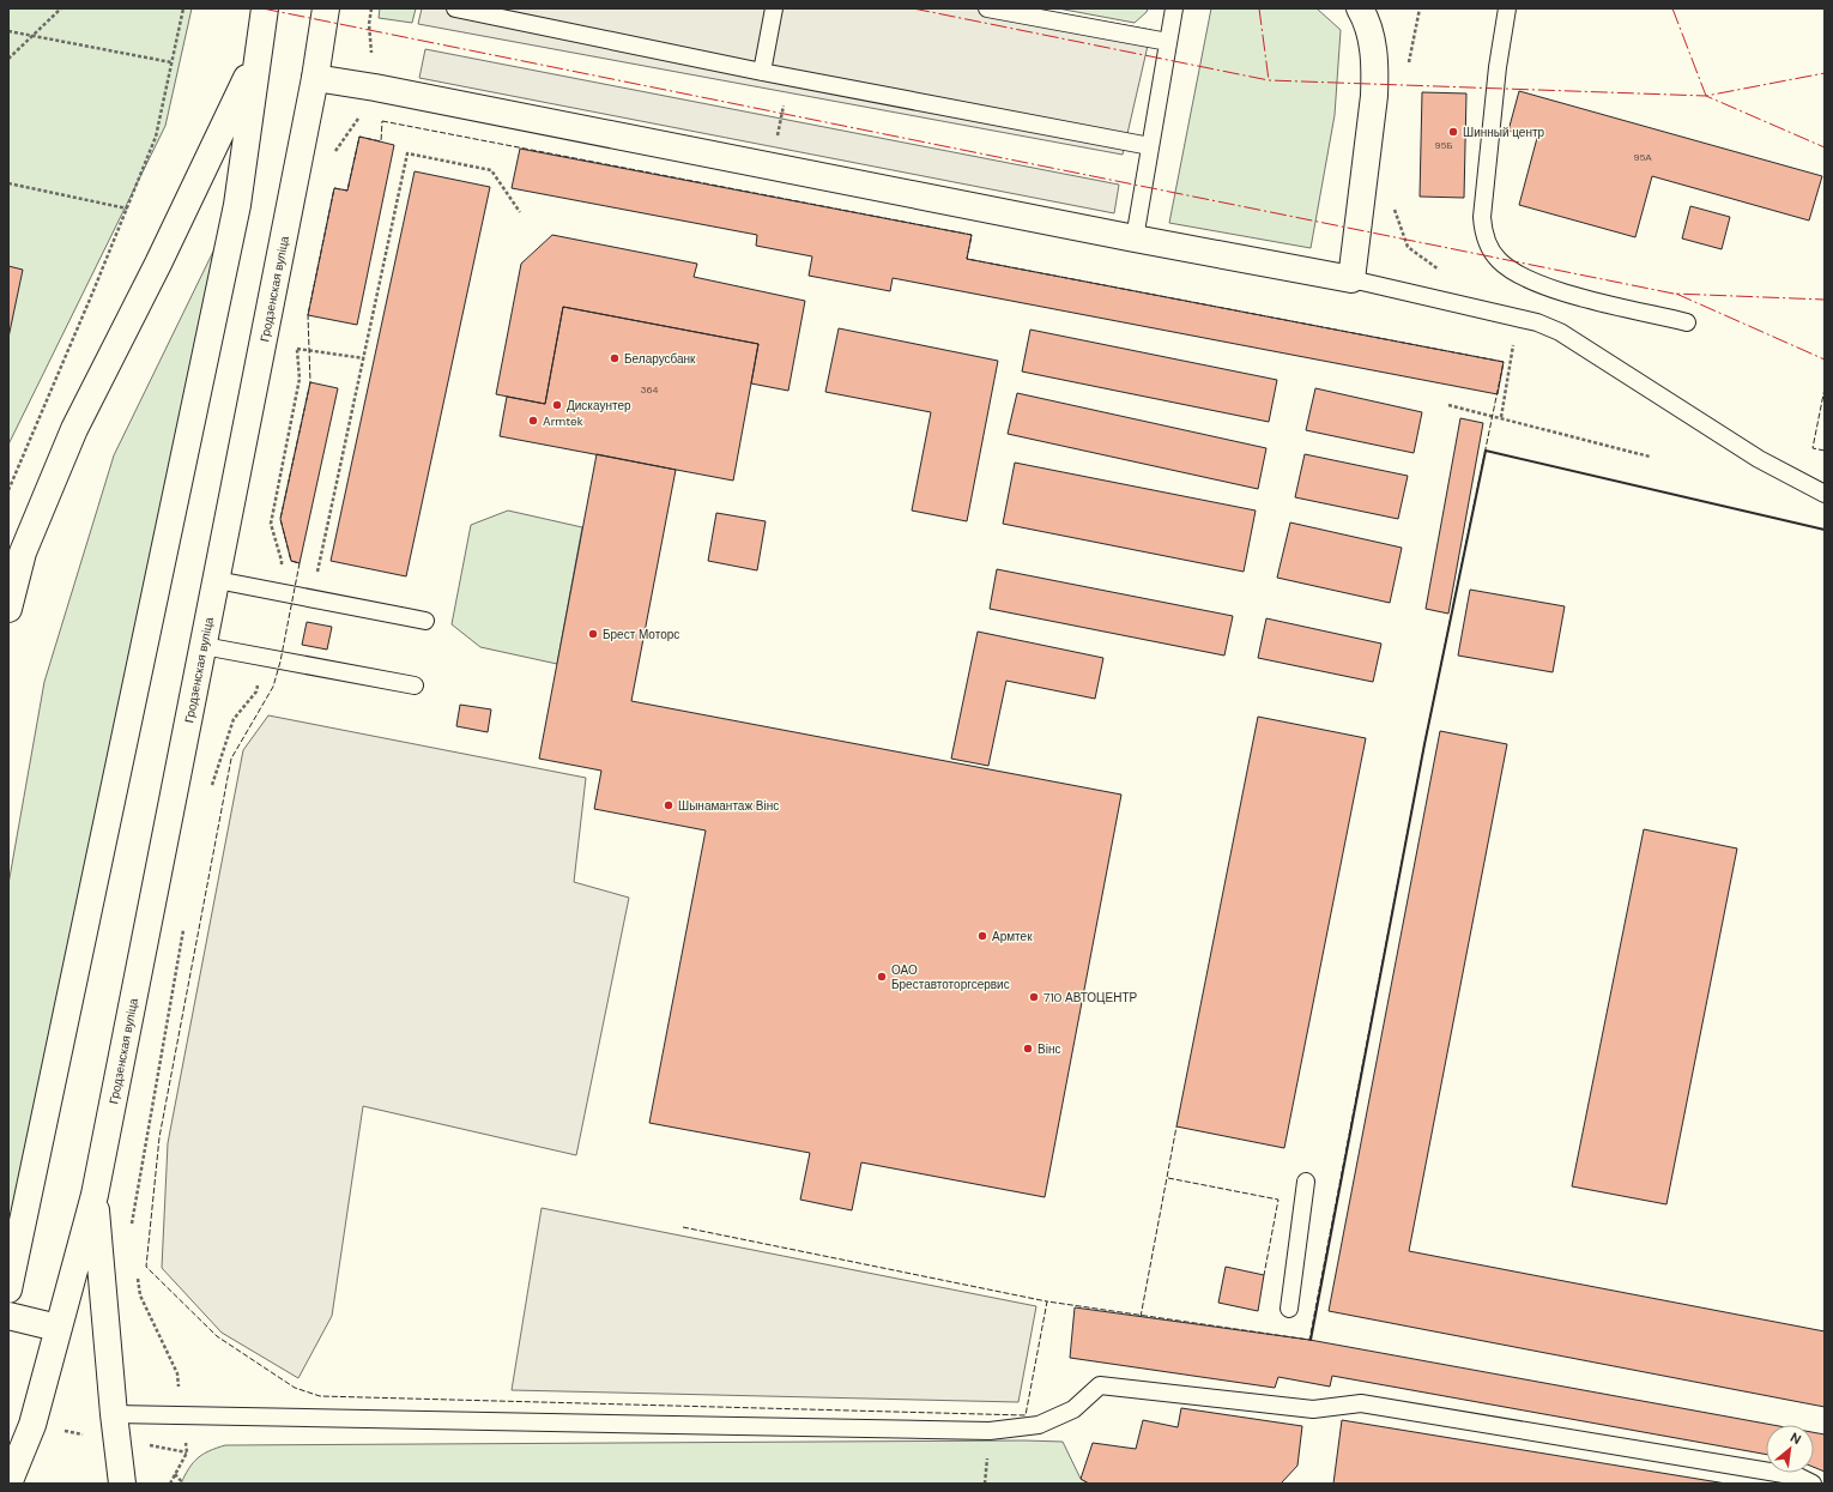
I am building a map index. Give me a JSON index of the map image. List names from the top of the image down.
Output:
{
  "streets": {
    "main road": ["Гродзенская вуліца"]
  },
  "places": [
    "Шинный центр",
    "Беларусбанк",
    "Дискаунтер",
    "Armtek",
    "Брест Моторс",
    "Шынамантаж Вінс",
    "Армтек",
    "ОАО Бреставтоторгсервис",
    "710 АВТОЦЕНТР",
    "Вінс"
  ],
  "house_numbers": ["95Б", "95А", "364"],
  "north": "top right"
}
